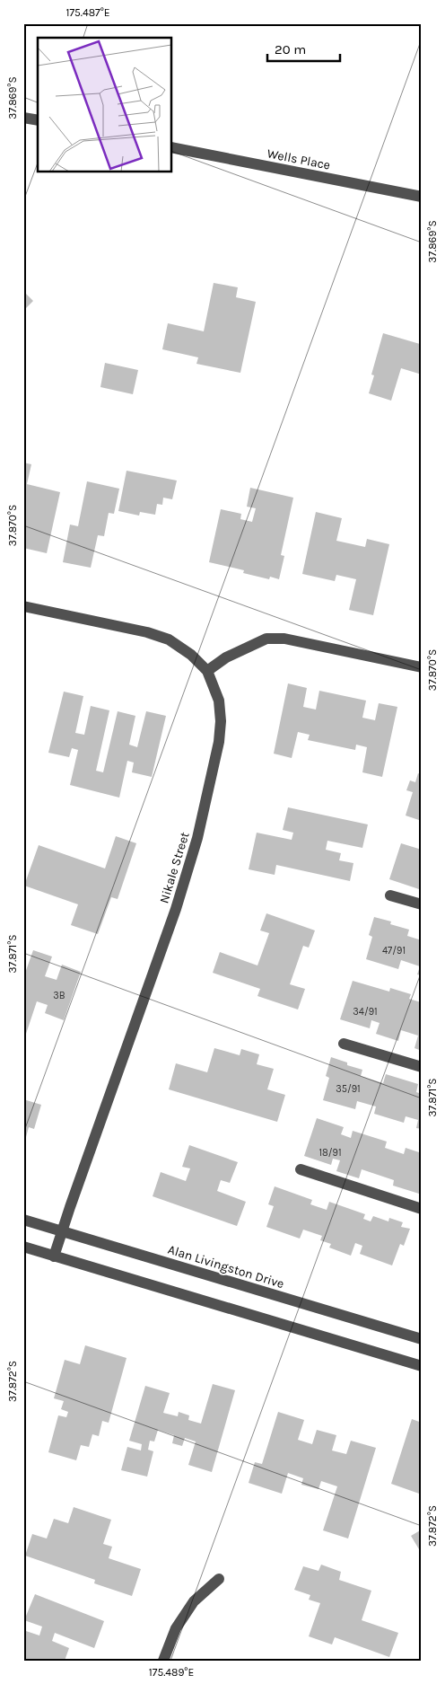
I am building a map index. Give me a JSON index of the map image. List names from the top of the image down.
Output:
{
  "streets": {
    "street": ["Wells Place", "Nikale Street", "Alan Livingston Drive"]
  },
  "crossings": [
    ["Nikale Street", "Alan Livingston Drive"]
  ],
  "house_numbers": [
    "47/91",
    "3B",
    "34/91",
    "35/91",
    "18/91"
  ],
  "scale_bar": "20 m",
  "coordinates": [
    "175.487°E",
    "37.869°S",
    "37.870°S",
    "37.871°S",
    "37.872°S",
    "175.489°E"
  ]
}
